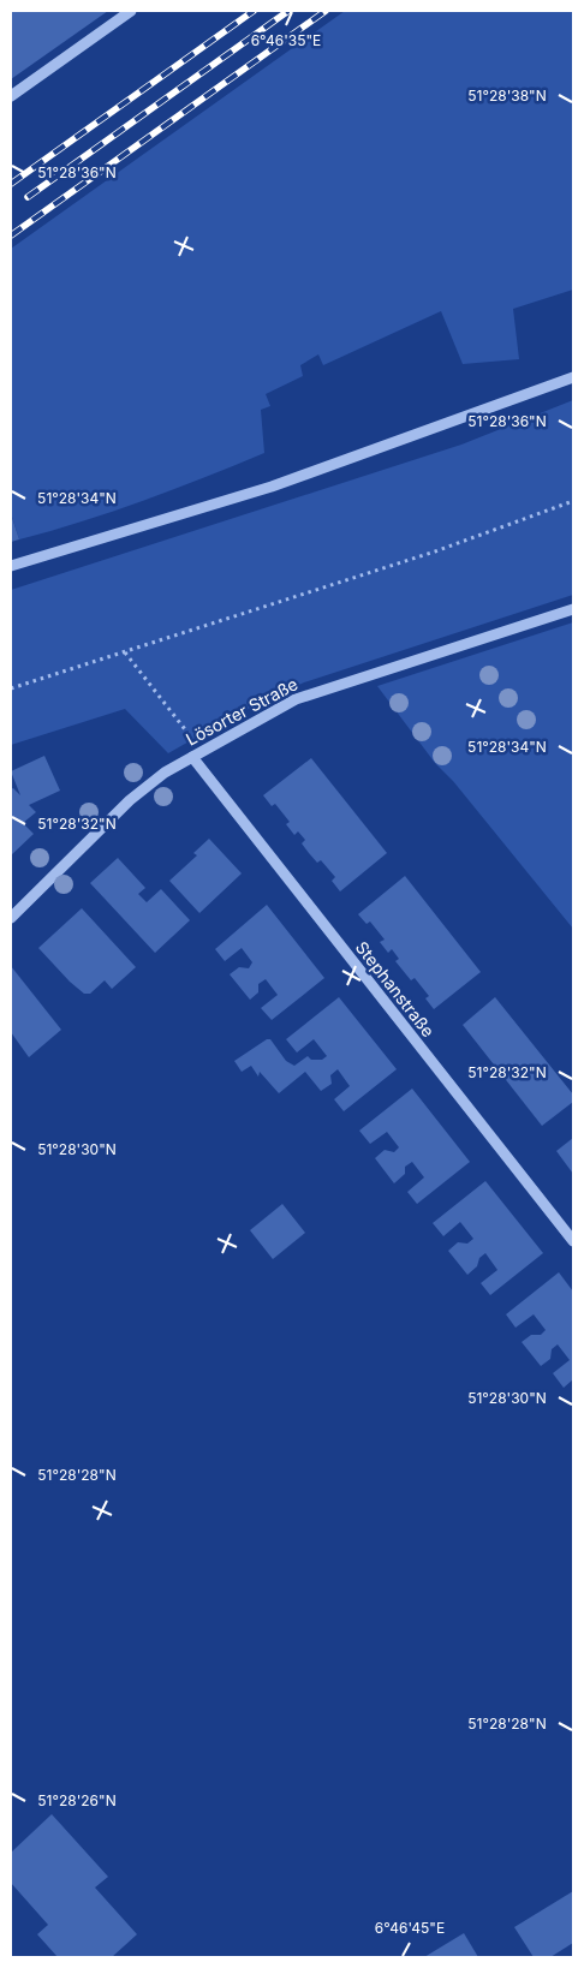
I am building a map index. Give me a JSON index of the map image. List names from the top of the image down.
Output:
{
  "streets": {
    "street": ["Lösorter Straße", "Stephanstraße"]
  },
  "crossings": [
    ["Lösorter Straße", "Stephanstraße"]
  ],
  "coordinates": [
    "6°46'35\"E",
    "51°28'38\"N",
    "51°28'36\"N",
    "51°28'34\"N",
    "51°28'32\"N",
    "51°28'30\"N",
    "51°28'28\"N",
    "51°28'26\"N",
    "6°46'45\"E"
  ]
}
